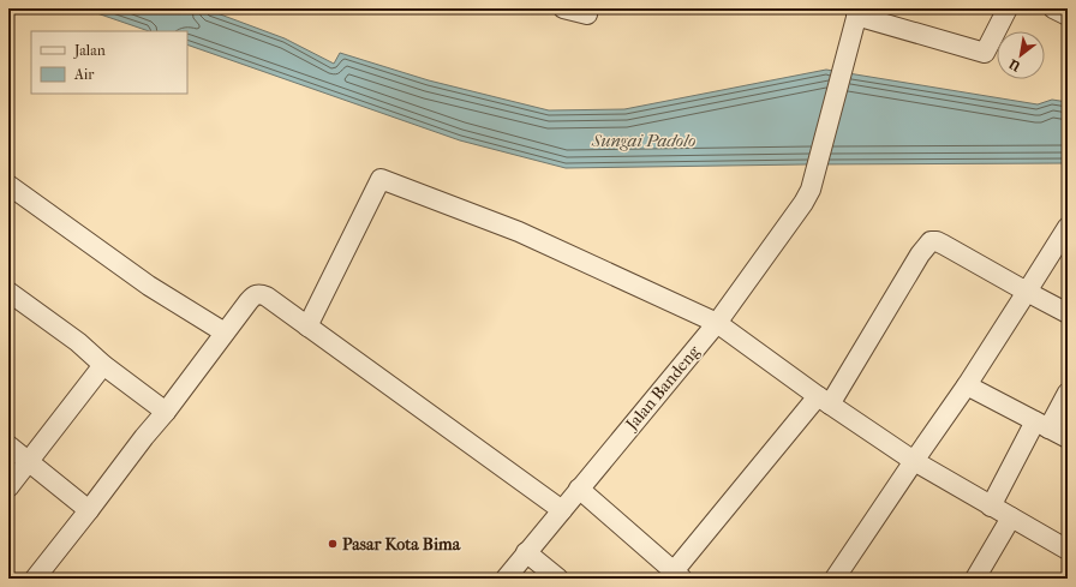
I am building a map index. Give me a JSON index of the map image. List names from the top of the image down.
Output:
{
  "streets": {
    "street": ["Jalan Bandeng"]
  },
  "water": ["Sungai Padolo"],
  "places": ["Pasar Kota Bima"],
  "legend": ["Jalan", "Air"],
  "north": "bottom left"
}
